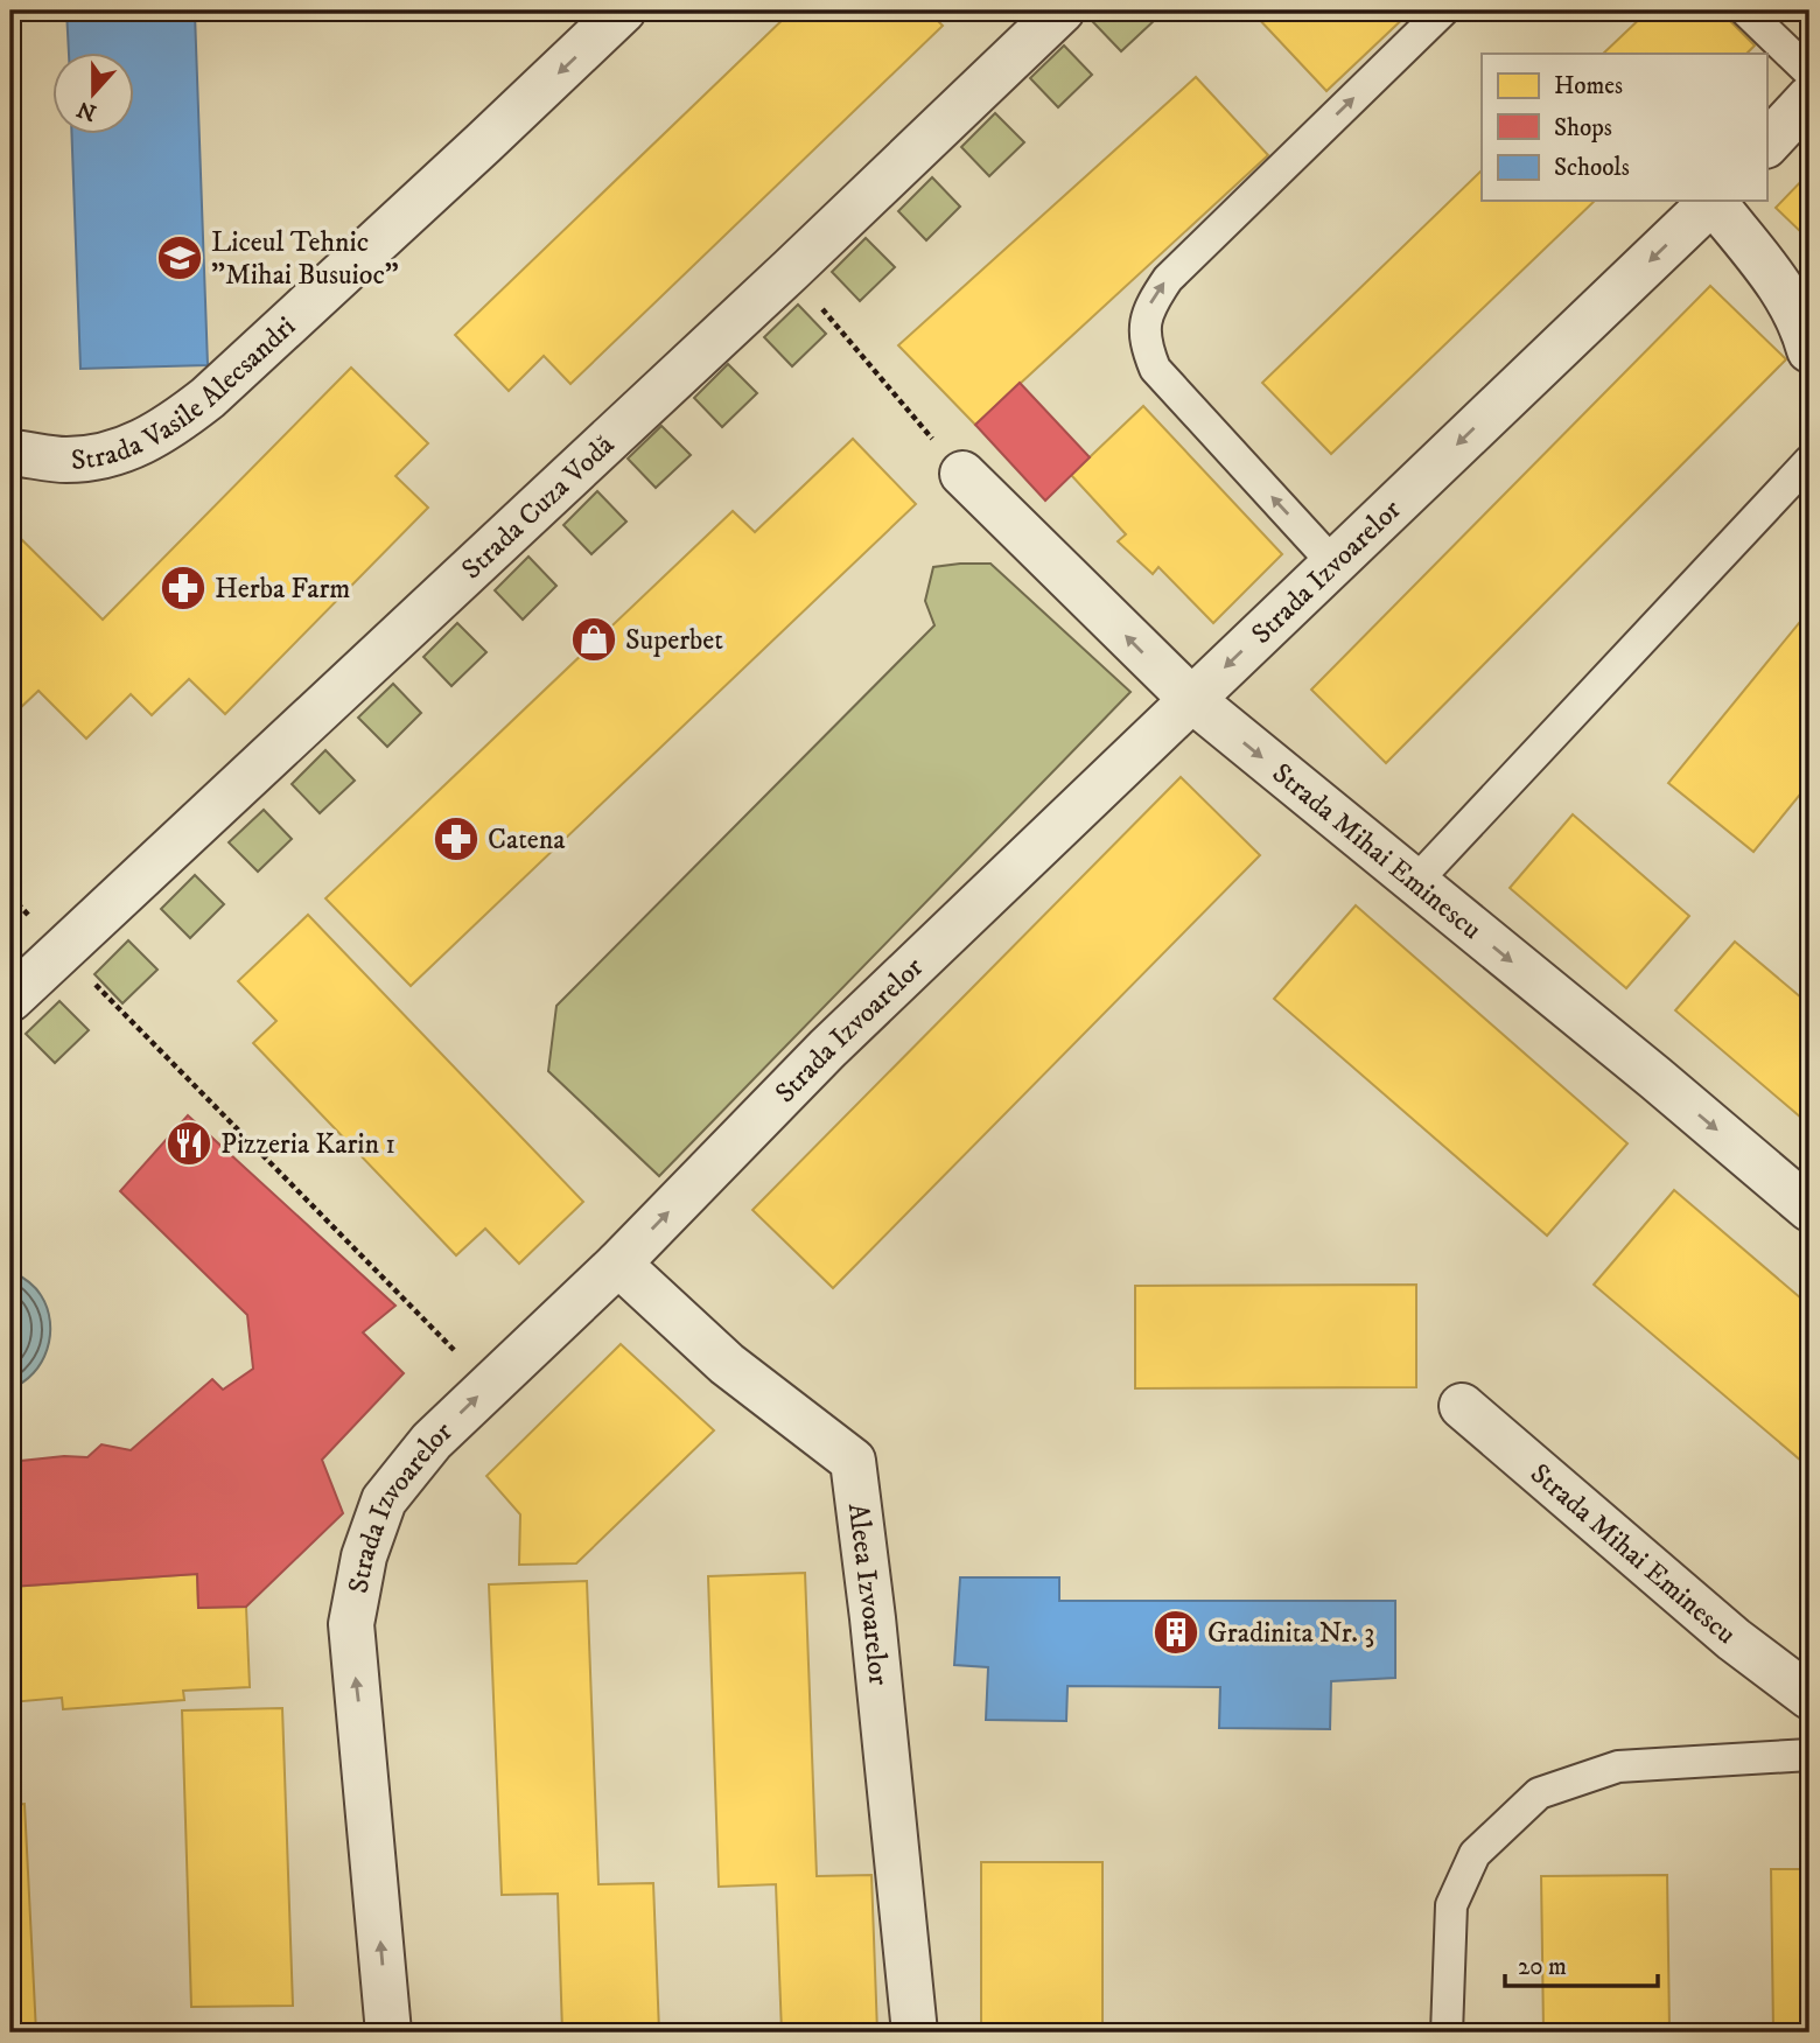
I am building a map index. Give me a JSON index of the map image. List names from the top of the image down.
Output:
{
  "streets": {
    "street": [
      "Strada Vasile Alecsandri",
      "Strada Cuza Vodă",
      "Strada Izvoarelor",
      "Strada Mihai Eminescu",
      "Aleea Izvoarelor"
    ]
  },
  "crossings": [
    ["Strada Izvoarelor", "Strada Mihai Eminescu"],
    ["Strada Izvoarelor", "Aleea Izvoarelor"]
  ],
  "one_way": ["Strada Vasile Alecsandri"],
  "places": {
    "school or university": ["Liceul Tehnic \"Mihai Busuioc\""],
    "pharmacy": ["Herba Farm", "Catena"],
    "shop": ["Superbet"],
    "restaurant": ["Pizzeria Karin 1"],
    "building": ["Gradinita Nr. 3"]
  },
  "legend": ["Homes", "Shops", "Schools"],
  "scale_bar": "20 m",
  "north": "bottom"
}
